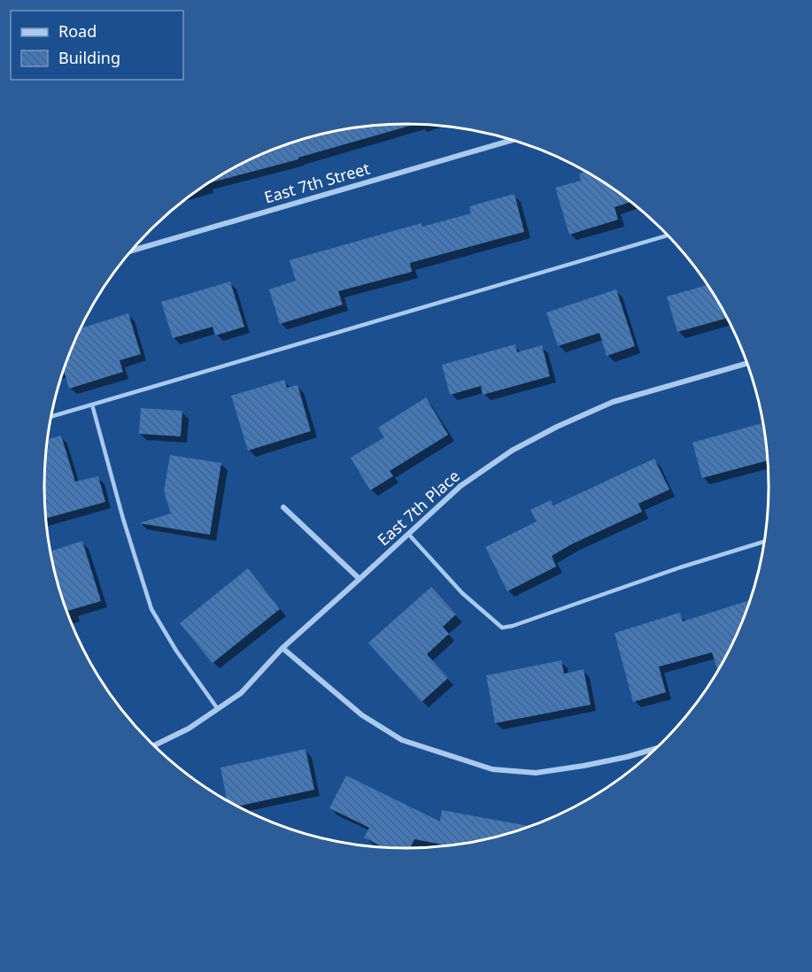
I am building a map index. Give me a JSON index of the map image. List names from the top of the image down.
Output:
{
  "streets": {
    "street": ["East 7th Street", "East 7th Place"]
  },
  "legend": ["Road", "Building"]
}
